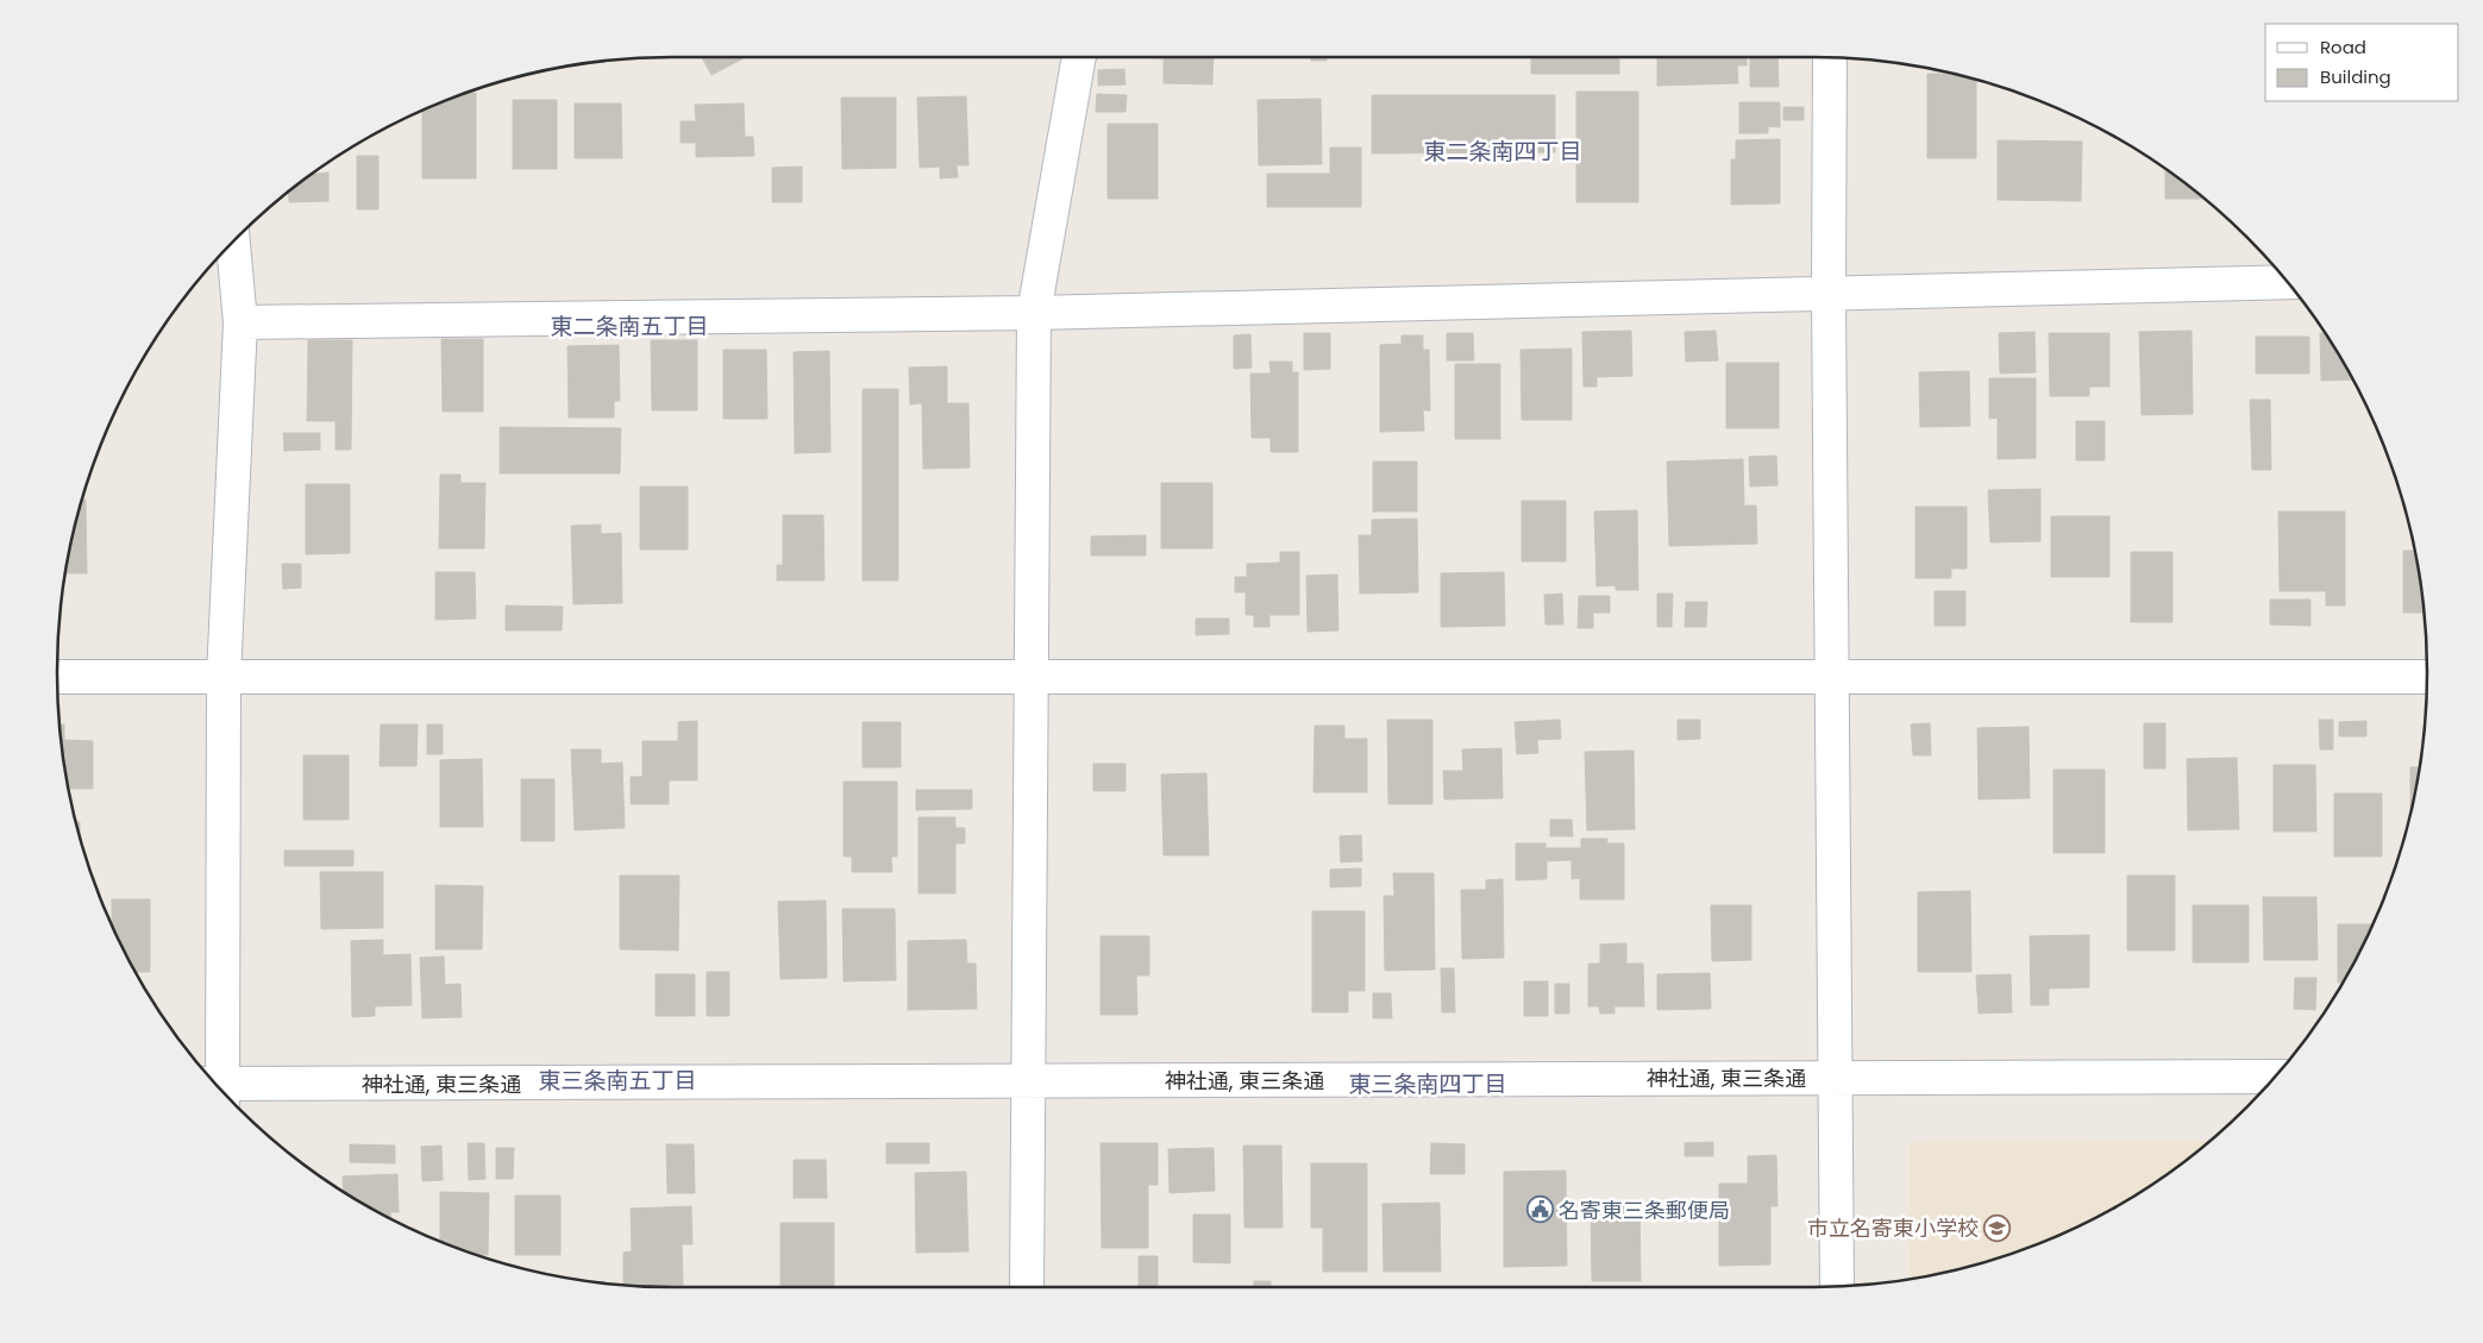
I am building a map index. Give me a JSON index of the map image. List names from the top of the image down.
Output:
{
  "streets": {
    "street": ["神社通, 東三条通"]
  },
  "districts": [
    "東二条南四丁目",
    "東二条南五丁目",
    "東三条南五丁目",
    "東三条南四丁目"
  ],
  "places": {
    "public building": ["名寄東三条郵便局"],
    "school or university": ["市立名寄東小学校"]
  },
  "legend": ["Road", "Building"]
}
